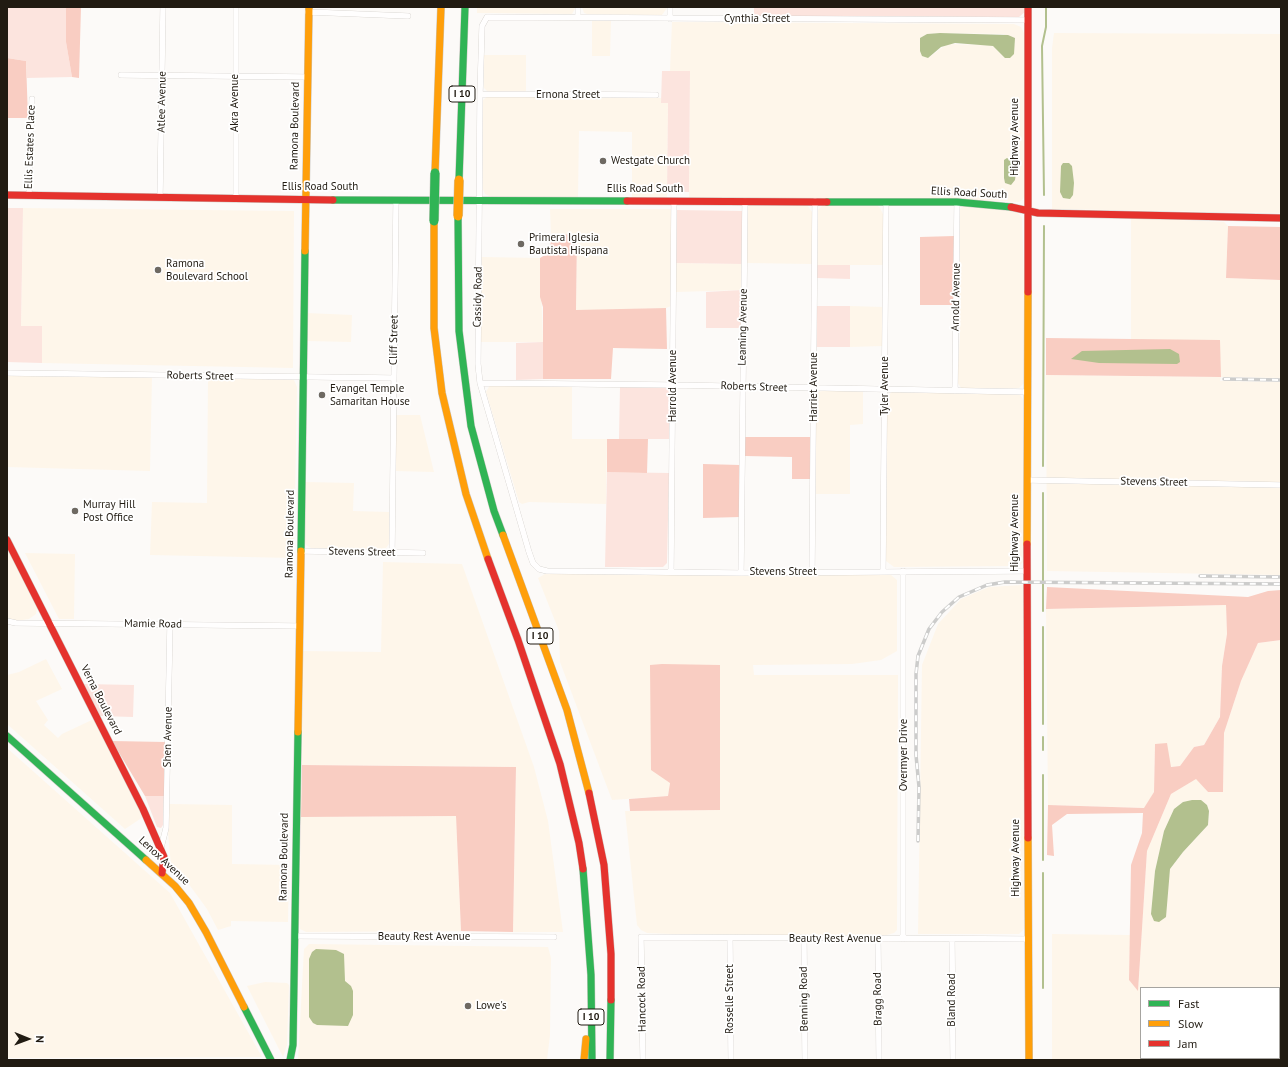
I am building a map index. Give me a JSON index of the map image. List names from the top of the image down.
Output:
{
  "streets": {
    "main road": [
      "I 10",
      "Ramona Boulevard",
      "Highway Avenue",
      "Ellis Road South",
      "Verna Boulevard",
      "Lenox Avenue"
    ],
    "street": [
      "Cynthia Street",
      "Ernona Street",
      "Atlee Avenue",
      "Akra Avenue",
      "Ellis Estates Place",
      "Cassidy Road",
      "Arnold Avenue",
      "Leaming Avenue",
      "Cliff Street",
      "Roberts Street",
      "Harrold Avenue",
      "Tyler Avenue",
      "Harriet Avenue",
      "Stevens Street",
      "Mamie Road",
      "Shen Avenue",
      "Overmyer Drive",
      "Beauty Rest Avenue",
      "Hancock Road",
      "Rosselle Street",
      "Benning Road",
      "Bragg Road",
      "Bland Road"
    ]
  },
  "crossings": [
    ["Cynthia Street", "Highway Avenue"],
    ["Cynthia Street", "Cassidy Road"],
    ["Ernona Street", "Cassidy Road"],
    ["Atlee Avenue", "Ellis Road South"],
    ["Akra Avenue", "Ellis Road South"],
    ["Ramona Boulevard", "Ellis Road South"],
    ["Ramona Boulevard", "Roberts Street"],
    ["Ramona Boulevard", "Stevens Street"],
    ["Ramona Boulevard", "Mamie Road"],
    ["Ramona Boulevard", "Beauty Rest Avenue"],
    ["Highway Avenue", "Ellis Road South"],
    ["Highway Avenue", "Roberts Street"],
    ["Highway Avenue", "Stevens Street"],
    ["Highway Avenue", "Beauty Rest Avenue"],
    ["Ellis Estates Place", "Ellis Road South"],
    ["Ellis Road South", "Cassidy Road"],
    ["Ellis Road South", "Arnold Avenue"],
    ["Ellis Road South", "Leaming Avenue"],
    ["Ellis Road South", "Cliff Street"],
    ["Ellis Road South", "Harrold Avenue"],
    ["Ellis Road South", "Tyler Avenue"],
    ["Ellis Road South", "Harriet Avenue"],
    ["Cassidy Road", "Roberts Street"],
    ["Cassidy Road", "Stevens Street"],
    ["Arnold Avenue", "Roberts Street"],
    ["Leaming Avenue", "Roberts Street"],
    ["Leaming Avenue", "Stevens Street"],
    ["Cliff Street", "Roberts Street"],
    ["Cliff Street", "Stevens Street"],
    ["Roberts Street", "Harrold Avenue"],
    ["Roberts Street", "Tyler Avenue"],
    ["Roberts Street", "Harriet Avenue"],
    ["Harrold Avenue", "Stevens Street"],
    ["Tyler Avenue", "Stevens Street"],
    ["Harriet Avenue", "Stevens Street"],
    ["Stevens Street", "Overmyer Drive"],
    ["Mamie Road", "Verna Boulevard"],
    ["Mamie Road", "Shen Avenue"],
    ["Verna Boulevard", "Shen Avenue"],
    ["Verna Boulevard", "Lenox Avenue"],
    ["Overmyer Drive", "Beauty Rest Avenue"],
    ["Beauty Rest Avenue", "Hancock Road"],
    ["Beauty Rest Avenue", "Rosselle Street"],
    ["Beauty Rest Avenue", "Benning Road"],
    ["Beauty Rest Avenue", "Bragg Road"],
    ["Beauty Rest Avenue", "Bland Road"]
  ],
  "places": [
    "Westgate Church",
    "Primera Iglesia Bautista Hispana",
    "Ramona Boulevard School",
    "Evangel Temple Samaritan House",
    "Murray Hill Post Office",
    "Lowe's"
  ],
  "legend": ["Fast", "Slow", "Jam"],
  "north": "right"
}
